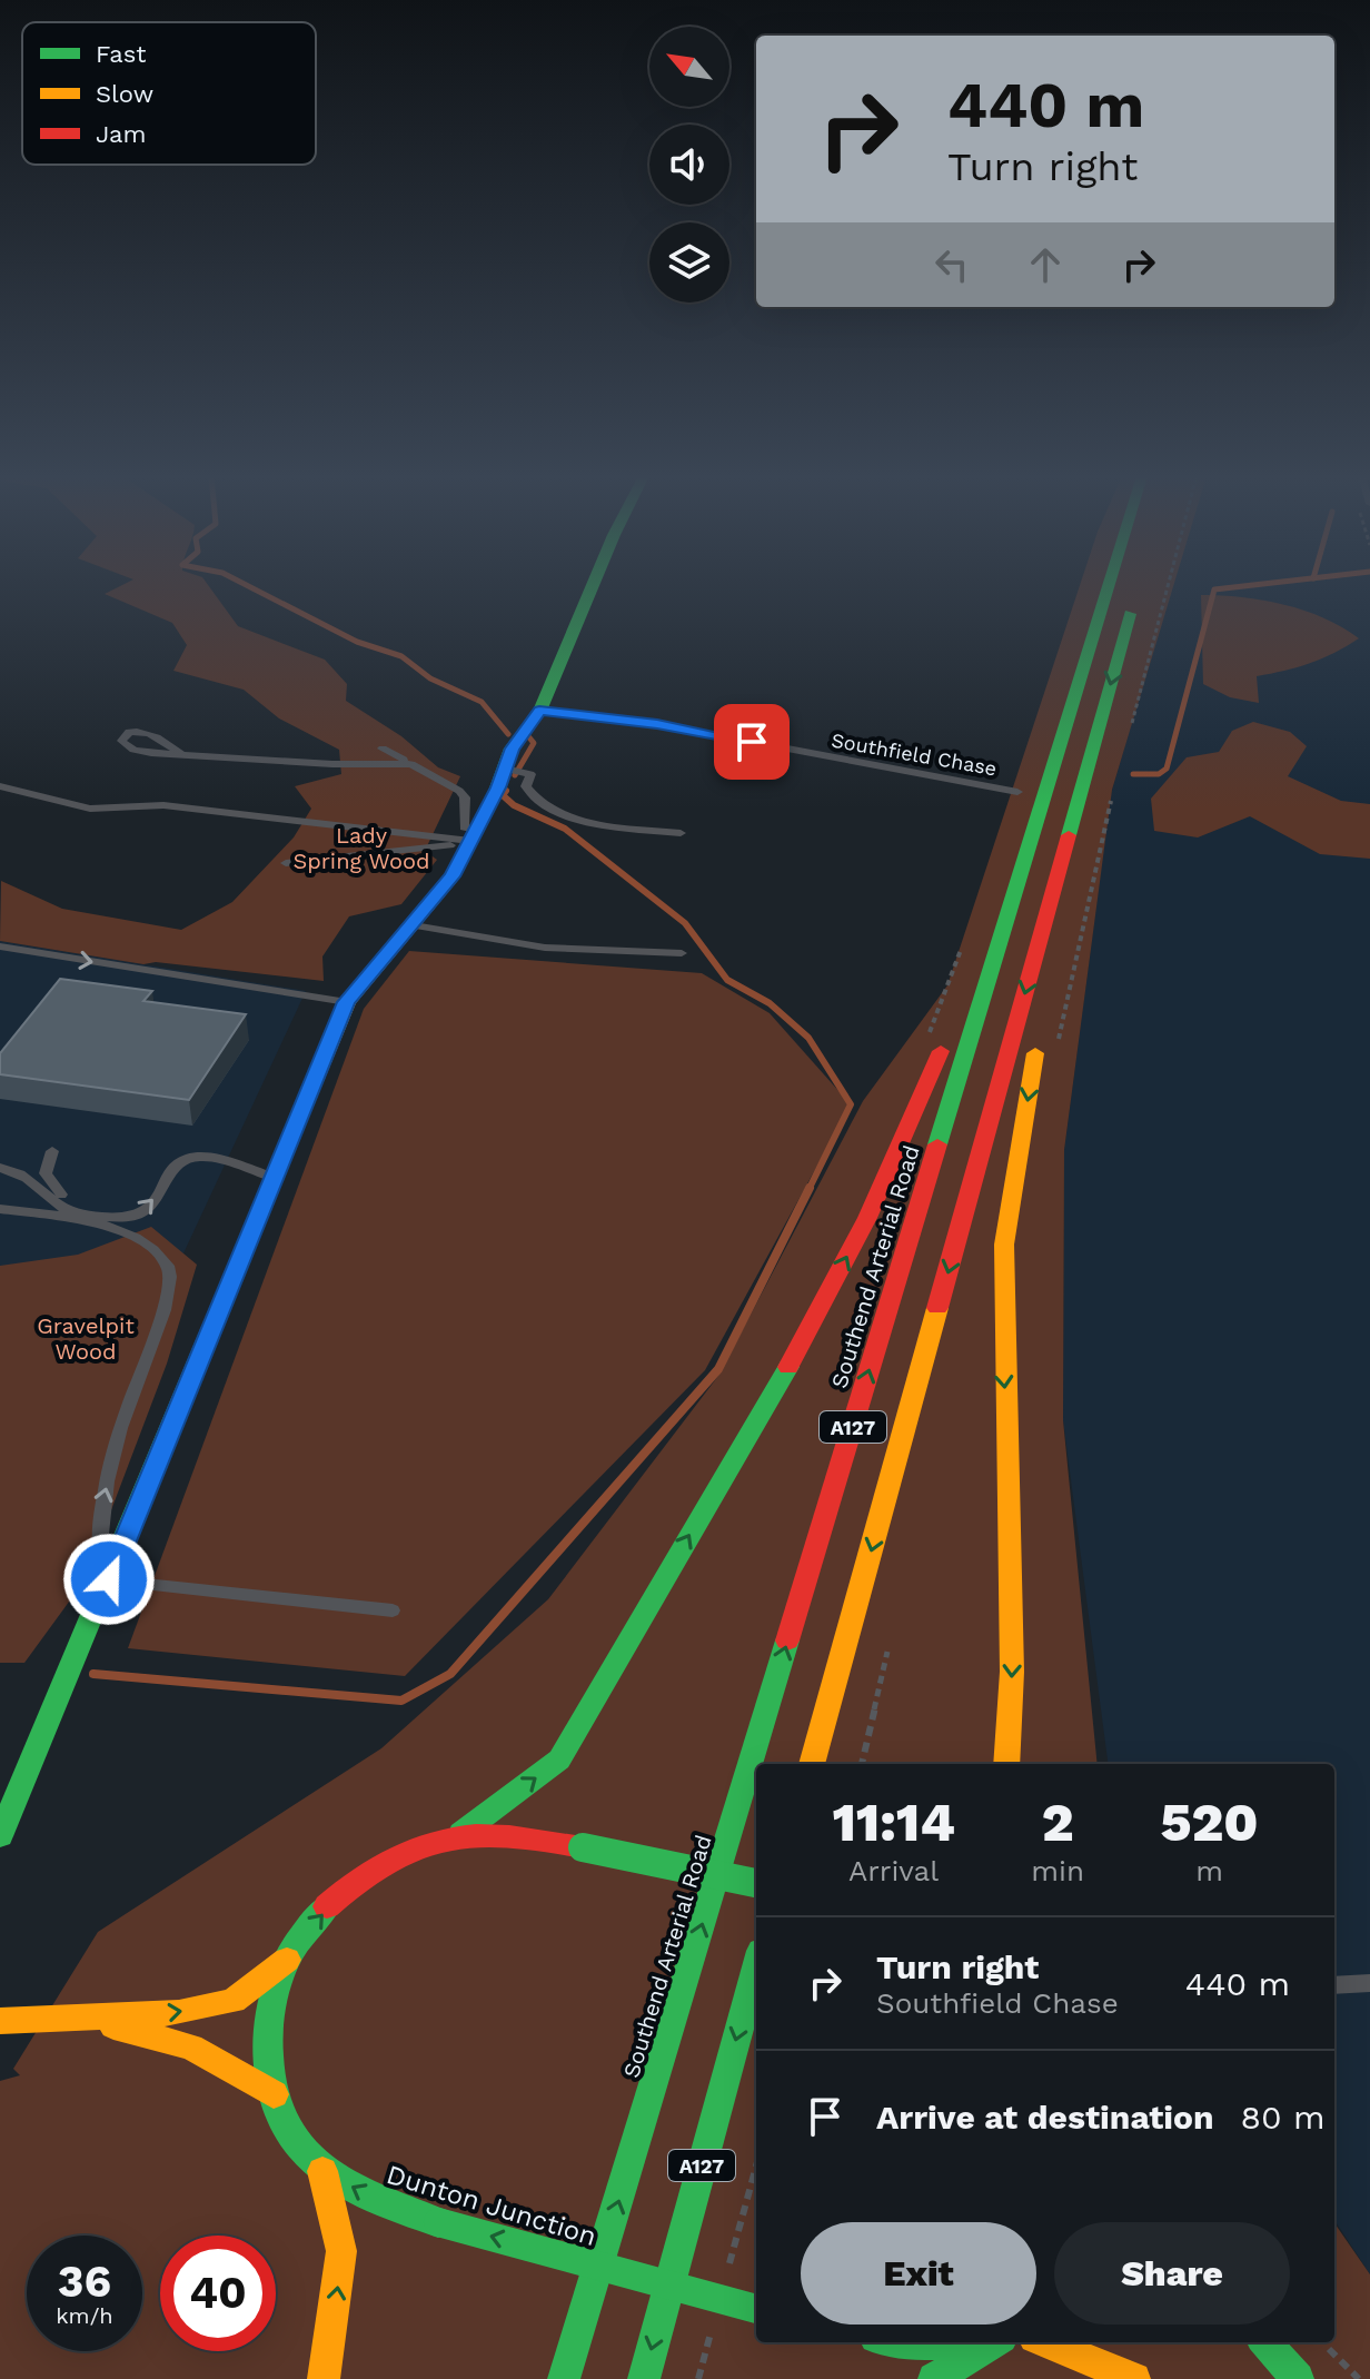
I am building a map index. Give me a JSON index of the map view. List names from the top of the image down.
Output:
{
  "streets": {
    "main road": ["Southend Arterial Road", "A127", "Dunton Junction"],
    "lane": ["Southfield Chase"]
  },
  "parks": ["Lady Spring Wood", "Gravelpit Wood"],
  "legend": ["Fast", "Slow", "Jam"],
  "north": "top left",
  "page": {
    "turn": ["440 m", "Turn right"],
    "eta": [
      "11:14",
      "Arrival",
      "2",
      "min",
      "520",
      "m"
    ],
    "list": [
      {
        "name": "Turn right",
        "note": "Southfield Chase",
        "value": "440 m"
      },
      {
        "name": "Arrive at destination",
        "value": "80 m"
      }
    ],
    "buttons": ["Exit", "Share"],
    "speed": "36 km/h",
    "limit": "40"
  }
}
